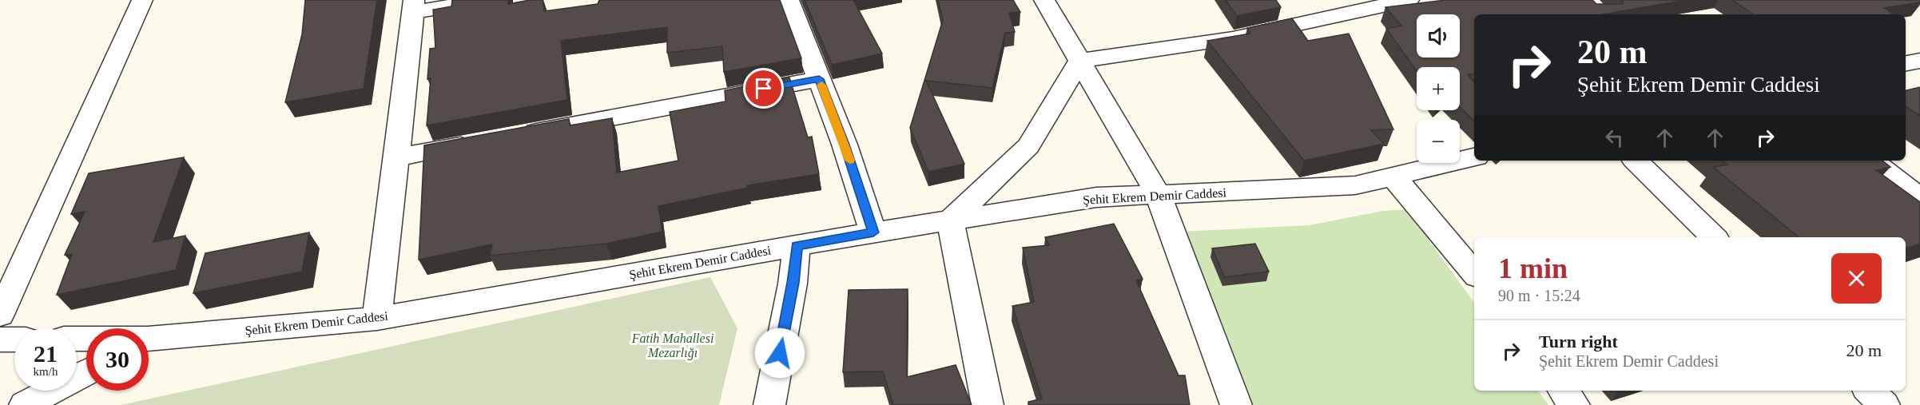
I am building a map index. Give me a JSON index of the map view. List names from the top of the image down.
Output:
{
  "streets": {
    "street": ["Şehit Ekrem Demir Caddesi"]
  },
  "parks": ["Fatih Mahallesi Mezarlığı"],
  "page": {
    "map_buttons": ["+", "−"],
    "turn": ["20 m", "Şehit Ekrem Demir Caddesi"],
    "heading": ["1 min", "90 m · 15:24"],
    "list": [
      {
        "name": "Turn right",
        "note": "Şehit Ekrem Demir Caddesi",
        "value": "20 m"
      }
    ],
    "speed": "21 km/h",
    "limit": "30"
  }
}
